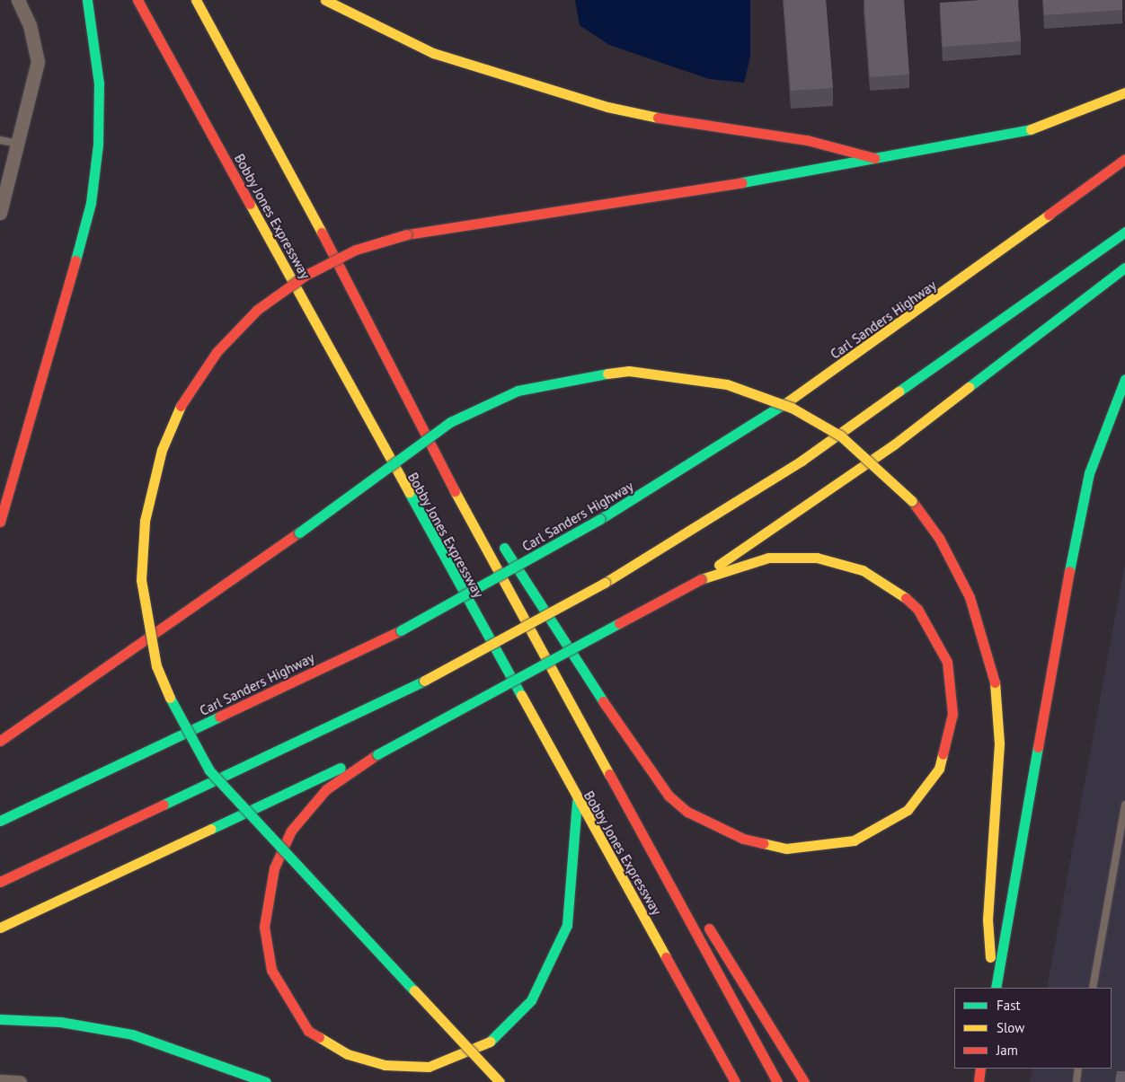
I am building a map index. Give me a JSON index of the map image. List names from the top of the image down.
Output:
{
  "streets": {
    "highway": ["Bobby Jones Expressway", "Carl Sanders Highway"]
  },
  "legend": ["Fast", "Slow", "Jam"]
}
